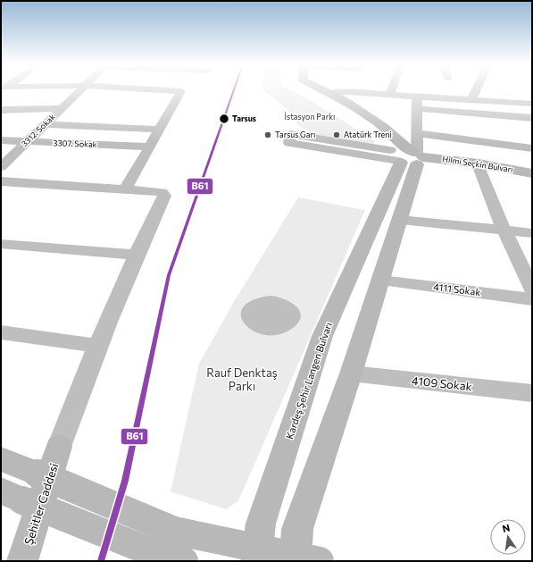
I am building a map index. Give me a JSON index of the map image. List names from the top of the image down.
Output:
{
  "streets": {
    "main road": ["Hilmi Seçkin Bulvarı", "Kardeş Şehir Langen Bulvarı", "Şehitler Caddesi"],
    "street": [
      "3312. Sokak",
      "3307. Sokak",
      "4111 Sokak",
      "4109 Sokak"
    ]
  },
  "crossings": [
    ["3312. Sokak", "3307. Sokak"],
    ["Hilmi Seçkin Bulvarı", "Kardeş Şehir Langen Bulvarı"]
  ],
  "parks": ["İstasyon Parkı", "Rauf Denktaş Parkı"],
  "places": ["Tarsus", "Tarsus Garı", "Atatürk Treni"],
  "lines": ["transit line B61"],
  "north": "top"
}
